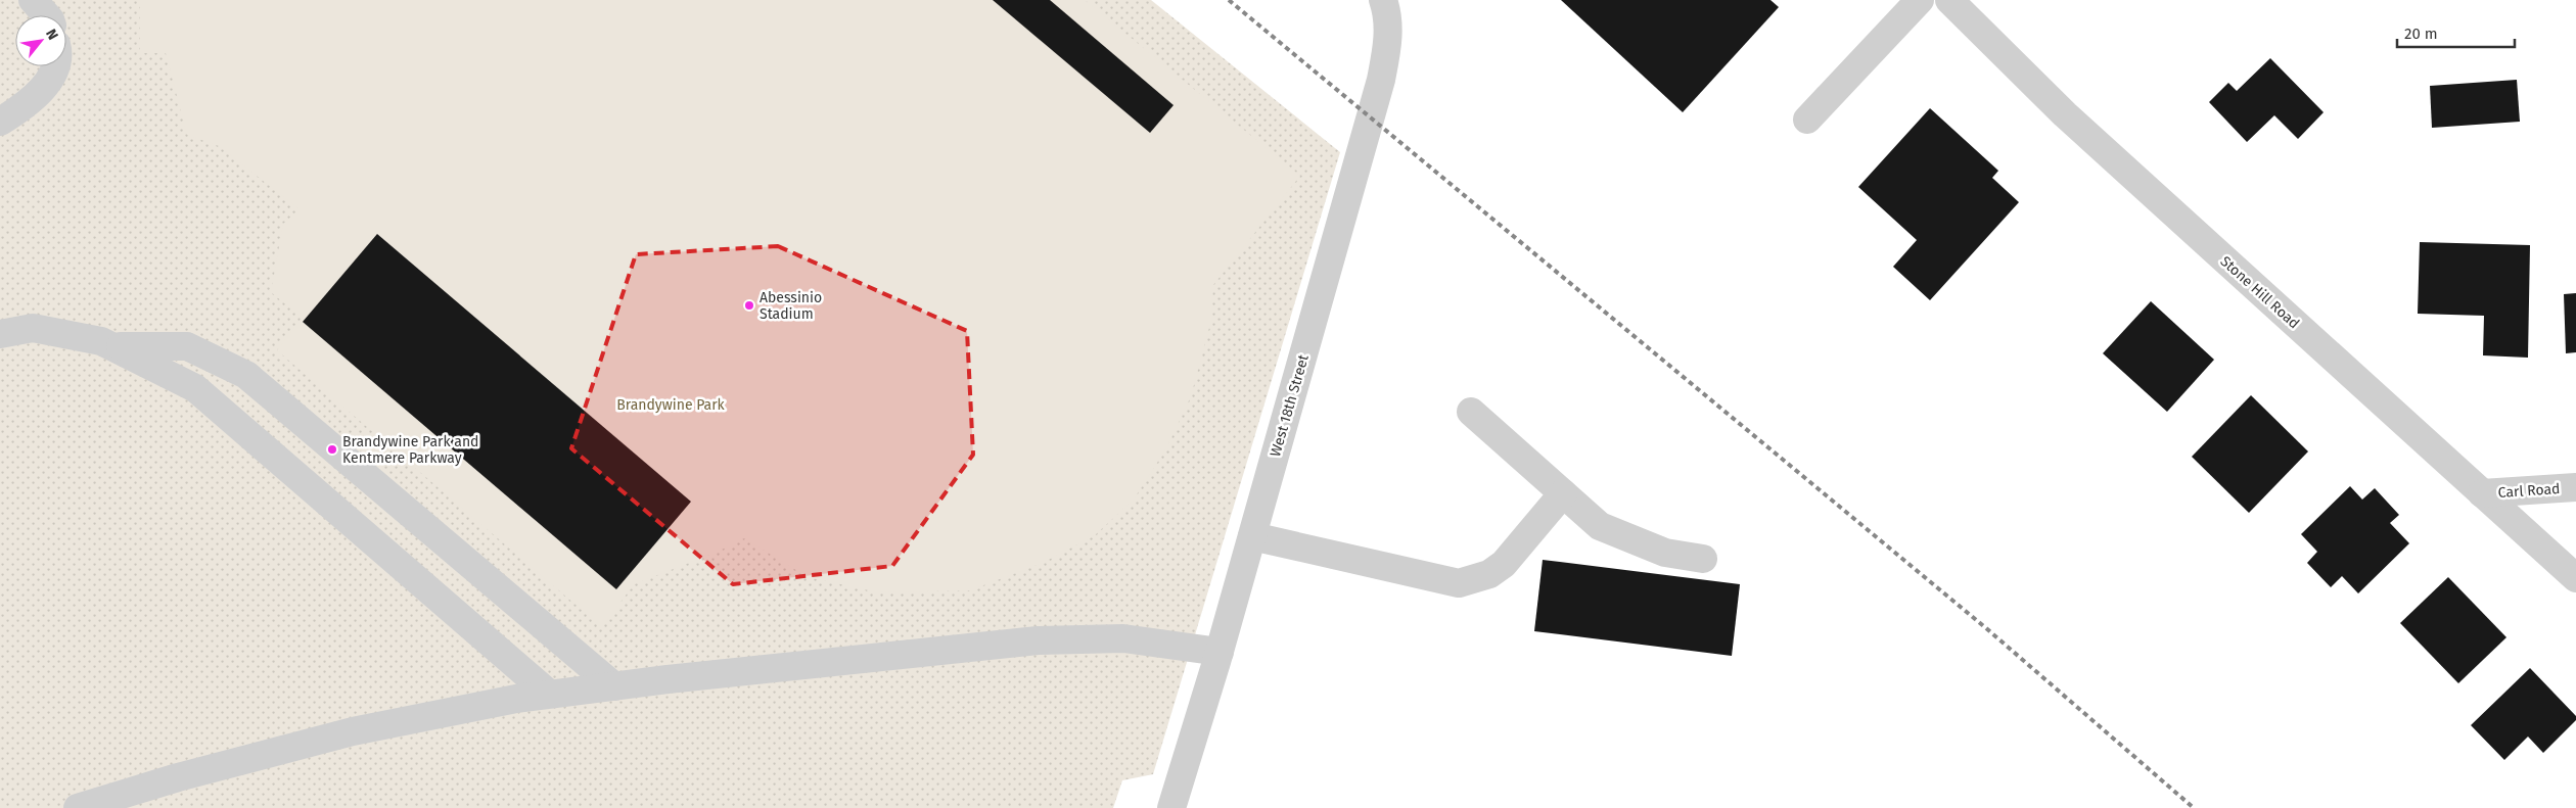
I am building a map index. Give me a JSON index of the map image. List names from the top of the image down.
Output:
{
  "streets": {
    "street": ["Stone Hill Road", "West 18th Street", "Carl Road"]
  },
  "crossings": [
    ["Stone Hill Road", "Carl Road"]
  ],
  "parks": ["Brandywine Park"],
  "places": ["Abessinio Stadium", "Brandywine Park and Kentmere Parkway"],
  "scale_bar": "20 m",
  "north": "top right"
}
